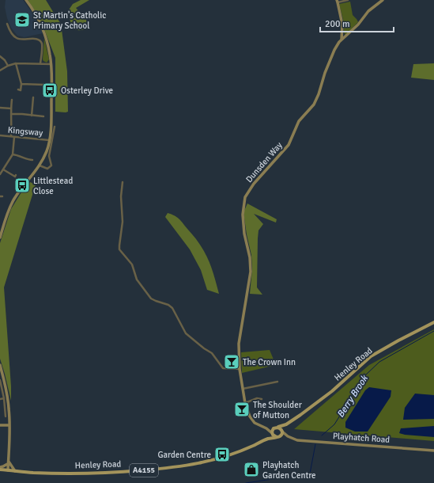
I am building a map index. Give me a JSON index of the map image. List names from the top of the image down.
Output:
{
  "streets": {
    "main road": ["Henley Road", "A4155"],
    "street": ["Kingsway", "Dunsden Way", "Playhatch Road"]
  },
  "crossings": [
    ["Dunsden Way", "Henley Road"],
    ["Dunsden Way", "Playhatch Road"],
    ["Henley Road", "Playhatch Road"]
  ],
  "water": ["Berry Brook"],
  "places": {
    "school or university": ["St Martin's Catholic Primary School"],
    "bus stop": ["Osterley Drive", "Littlestead Close", "Garden Centre"],
    "bar": ["The Crown Inn", "The Shoulder of Mutton"],
    "shop": ["Playhatch Garden Centre"]
  },
  "scale_bar": "200 m"
}
